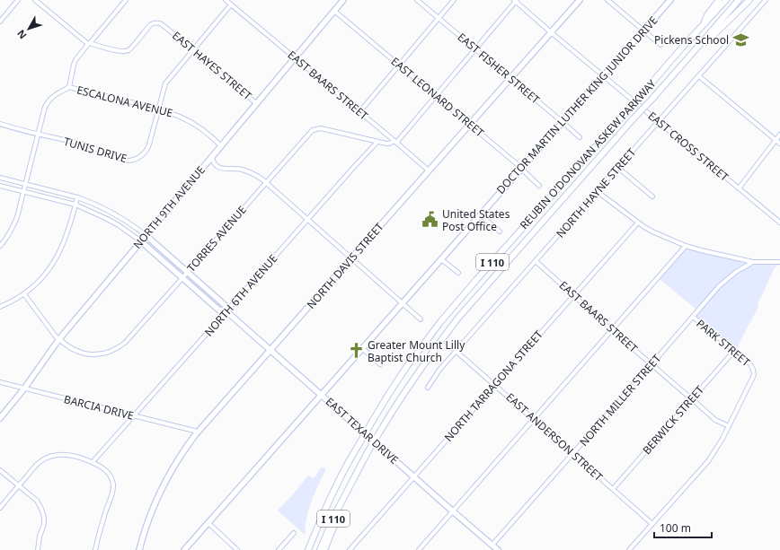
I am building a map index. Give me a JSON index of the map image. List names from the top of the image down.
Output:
{
  "streets": {
    "highway": ["REUBIN O'DONOVAN ASKEW PARKWAY", "I 110"],
    "main road": [
      "DOCTOR MARTIN LUTHER KING JUNIOR DRIVE",
      "NORTH 9TH AVENUE",
      "NORTH DAVIS STREET",
      "EAST TEXAR DRIVE"
    ],
    "street": [
      "EAST HAYES STREET",
      "EAST FISHER STREET",
      "EAST BAARS STREET",
      "EAST LEONARD STREET",
      "ESCALONA AVENUE",
      "EAST CROSS STREET",
      "TUNIS DRIVE",
      "NORTH HAYNE STREET",
      "TORRES AVENUE",
      "NORTH 6TH AVENUE",
      "PARK STREET",
      "NORTH TARRAGONA STREET",
      "NORTH MILLER STREET",
      "BARCIA DRIVE",
      "BERWICK STREET",
      "EAST ANDERSON STREET"
    ]
  },
  "crossings": [
    ["EAST HAYES STREET", "TUNIS DRIVE"],
    ["EAST HAYES STREET", "NORTH 9TH AVENUE"],
    ["EAST FISHER STREET", "DOCTOR MARTIN LUTHER KING JUNIOR DRIVE"],
    ["EAST FISHER STREET", "NORTH DAVIS STREET"],
    ["EAST BAARS STREET", "TUNIS DRIVE"],
    ["EAST BAARS STREET", "NORTH HAYNE STREET"],
    ["EAST BAARS STREET", "NORTH 9TH AVENUE"],
    ["EAST BAARS STREET", "NORTH DAVIS STREET"],
    ["EAST BAARS STREET", "PARK STREET"],
    ["EAST BAARS STREET", "NORTH TARRAGONA STREET"],
    ["EAST BAARS STREET", "NORTH MILLER STREET"],
    ["EAST BAARS STREET", "BERWICK STREET"],
    ["EAST LEONARD STREET", "DOCTOR MARTIN LUTHER KING JUNIOR DRIVE"],
    ["EAST LEONARD STREET", "NORTH 9TH AVENUE"],
    ["EAST LEONARD STREET", "NORTH DAVIS STREET"],
    ["ESCALONA AVENUE", "TUNIS DRIVE"],
    ["ESCALONA AVENUE", "NORTH 9TH AVENUE"],
    ["ESCALONA AVENUE", "EAST TEXAR DRIVE"],
    ["DOCTOR MARTIN LUTHER KING JUNIOR DRIVE", "EAST CROSS STREET"],
    ["DOCTOR MARTIN LUTHER KING JUNIOR DRIVE", "EAST TEXAR DRIVE"],
    ["EAST CROSS STREET", "NORTH HAYNE STREET"],
    ["EAST CROSS STREET", "NORTH DAVIS STREET"],
    ["NORTH HAYNE STREET", "EAST ANDERSON STREET"],
    ["NORTH 9TH AVENUE", "TORRES AVENUE"],
    ["NORTH 9TH AVENUE", "BARCIA DRIVE"],
    ["NORTH 9TH AVENUE", "EAST TEXAR DRIVE"],
    ["TORRES AVENUE", "NORTH 6TH AVENUE"],
    ["TORRES AVENUE", "EAST TEXAR DRIVE"],
    ["NORTH DAVIS STREET", "BARCIA DRIVE"],
    ["NORTH DAVIS STREET", "EAST TEXAR DRIVE"],
    ["NORTH 6TH AVENUE", "BARCIA DRIVE"],
    ["NORTH 6TH AVENUE", "EAST TEXAR DRIVE"],
    ["PARK STREET", "NORTH MILLER STREET"],
    ["PARK STREET", "BERWICK STREET"],
    ["NORTH TARRAGONA STREET", "EAST TEXAR DRIVE"],
    ["NORTH TARRAGONA STREET", "EAST ANDERSON STREET"],
    ["NORTH MILLER STREET", "EAST TEXAR DRIVE"],
    ["NORTH MILLER STREET", "EAST ANDERSON STREET"],
    ["BERWICK STREET", "EAST ANDERSON STREET"]
  ],
  "places": {
    "school or university": ["Pickens School"],
    "public building": ["United States Post Office"],
    "church": ["Greater Mount Lilly Baptist Church"]
  },
  "scale_bar": "100 m",
  "north": "bottom left"
}
